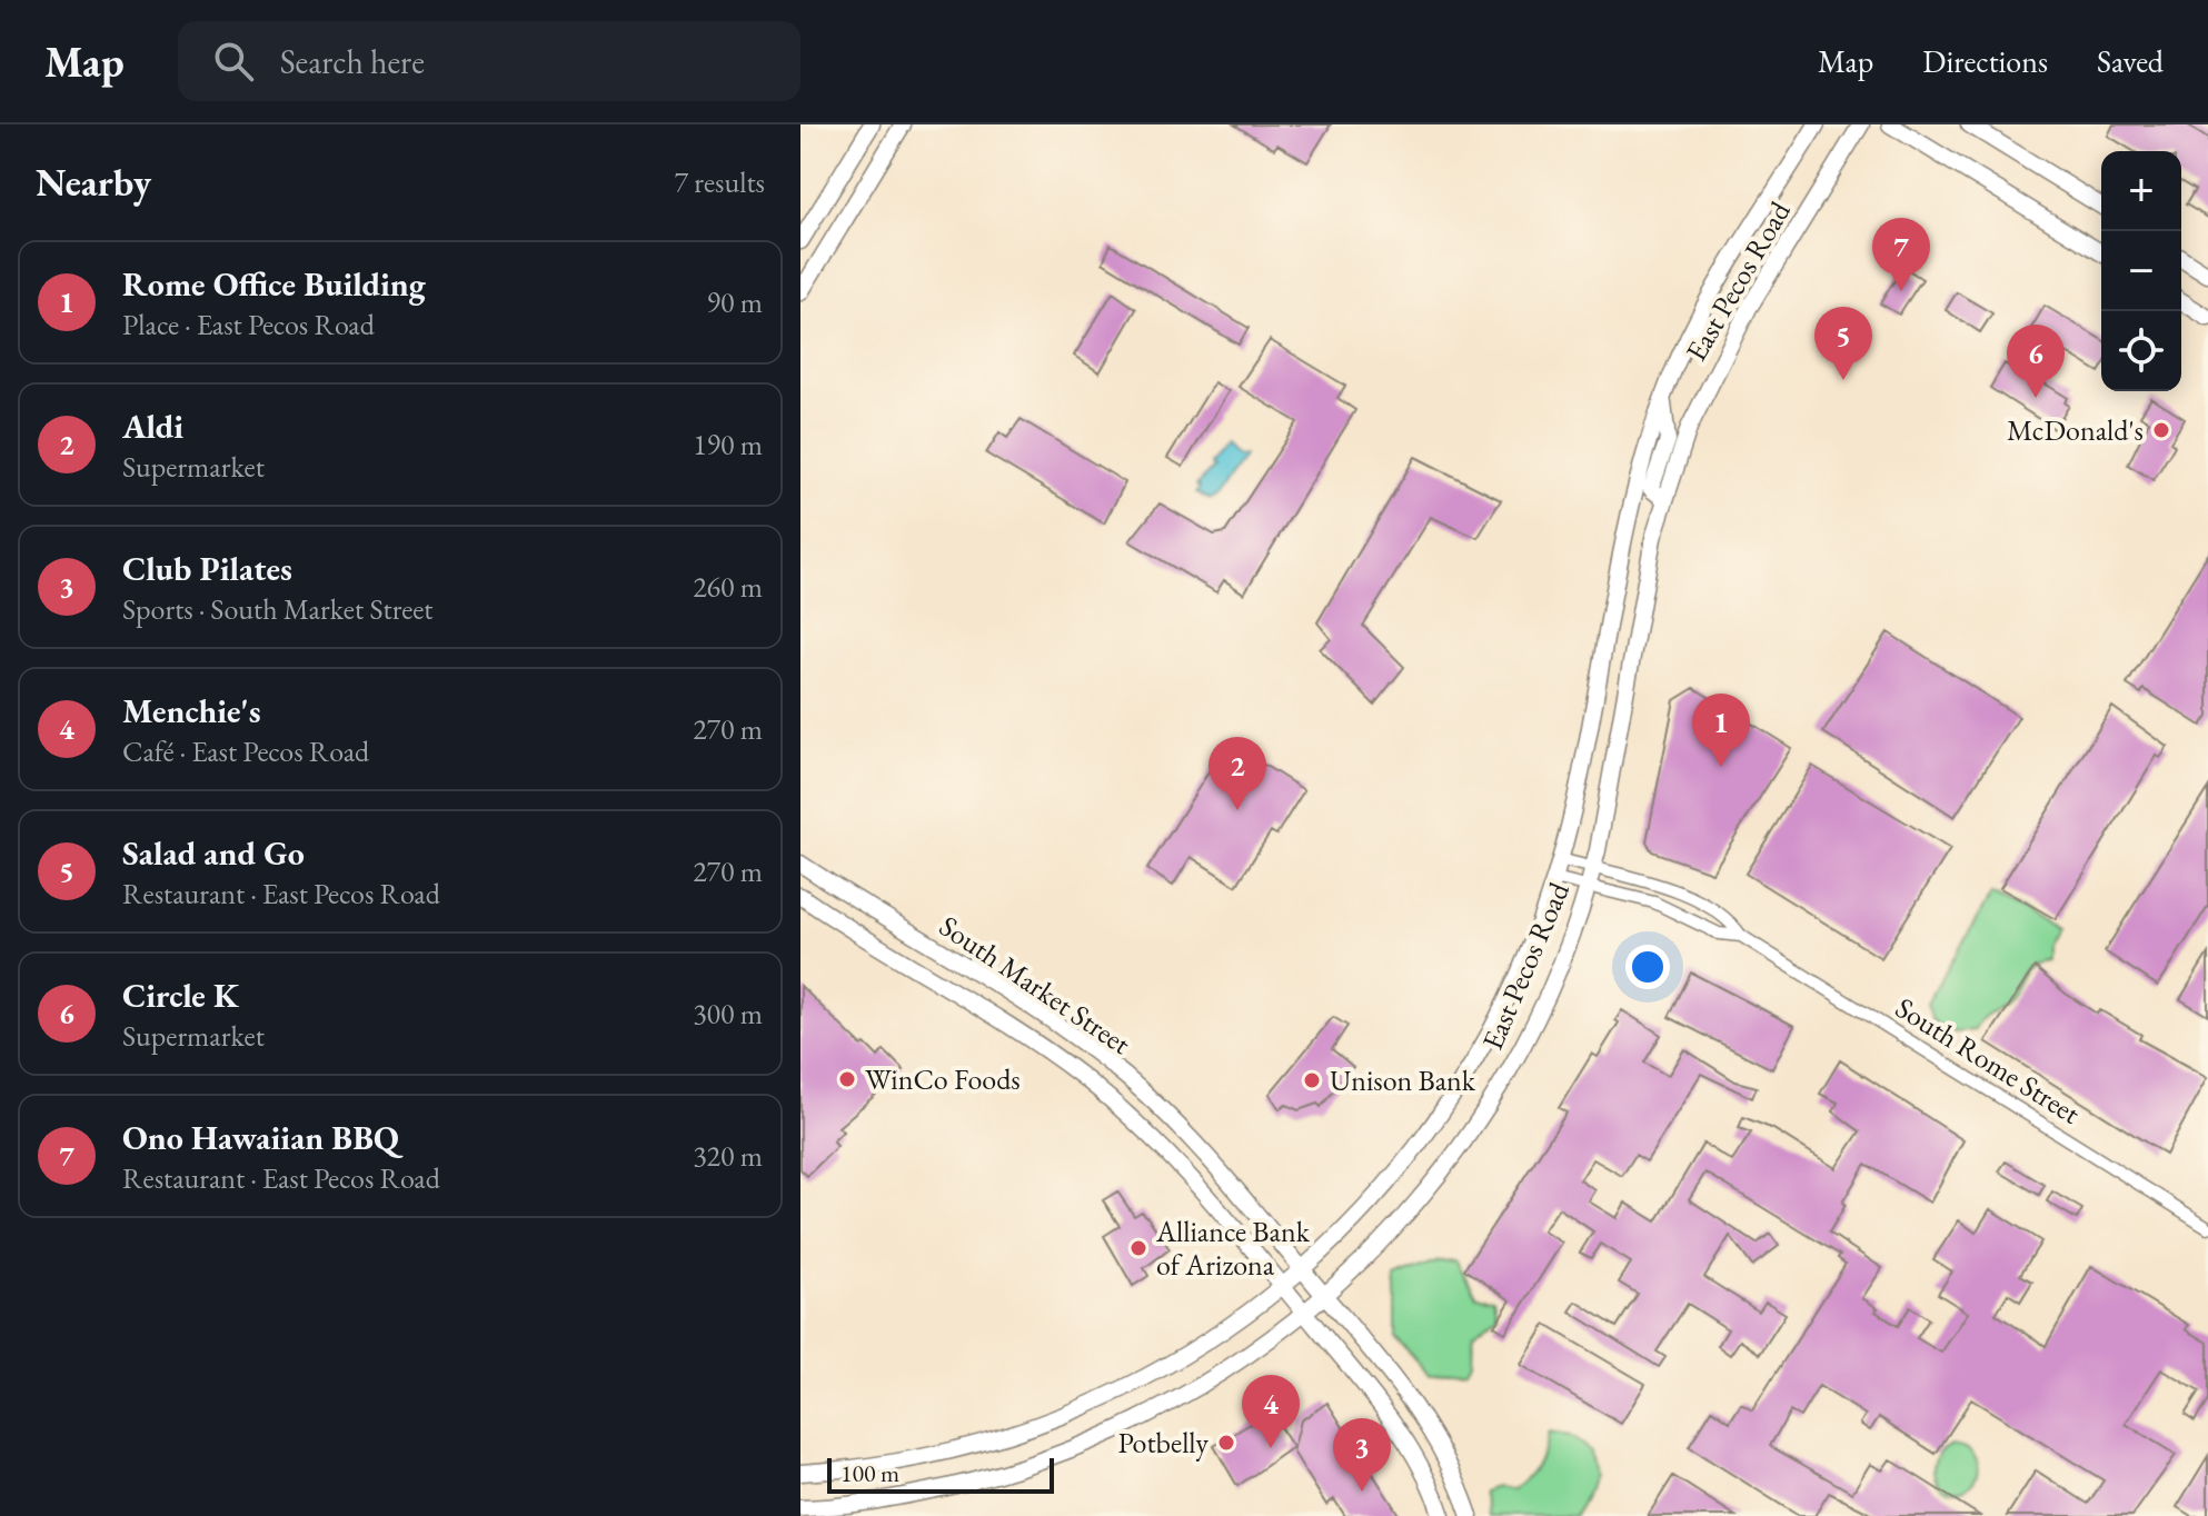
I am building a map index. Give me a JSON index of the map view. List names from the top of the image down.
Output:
{
  "streets": {
    "main road": ["East Pecos Road", "South Market Street"],
    "street": ["South Rome Street"]
  },
  "crossings": [
    ["East Pecos Road", "South Market Street"],
    ["East Pecos Road", "South Rome Street"]
  ],
  "places": [
    "McDonald's",
    "WinCo Foods",
    "Unison Bank",
    "Alliance Bank of Arizona",
    "Potbelly"
  ],
  "scale_bar": "100 m",
  "page": {
    "header": "Map",
    "search": "Search here",
    "nav": ["Map", "Directions", "Saved"],
    "heading": ["Nearby", "7 results"],
    "map_buttons": ["+", "−"],
    "pins": [
      "7",
      "5",
      "6",
      "1",
      "2",
      "4",
      "3"
    ],
    "list": [
      {
        "mark": "1",
        "name": "Rome Office Building",
        "note": "Place · East Pecos Road",
        "value": "90 m"
      },
      {
        "mark": "2",
        "name": "Aldi",
        "note": "Supermarket",
        "value": "190 m"
      },
      {
        "mark": "3",
        "name": "Club Pilates",
        "note": "Sports · South Market Street",
        "value": "260 m"
      },
      {
        "mark": "4",
        "name": "Menchie's",
        "note": "Café · East Pecos Road",
        "value": "270 m"
      },
      {
        "mark": "5",
        "name": "Salad and Go",
        "note": "Restaurant · East Pecos Road",
        "value": "270 m"
      },
      {
        "mark": "6",
        "name": "Circle K",
        "note": "Supermarket",
        "value": "300 m"
      },
      {
        "mark": "7",
        "name": "Ono Hawaiian BBQ",
        "note": "Restaurant · East Pecos Road",
        "value": "320 m"
      }
    ],
    "scale": "100 m"
  }
}
